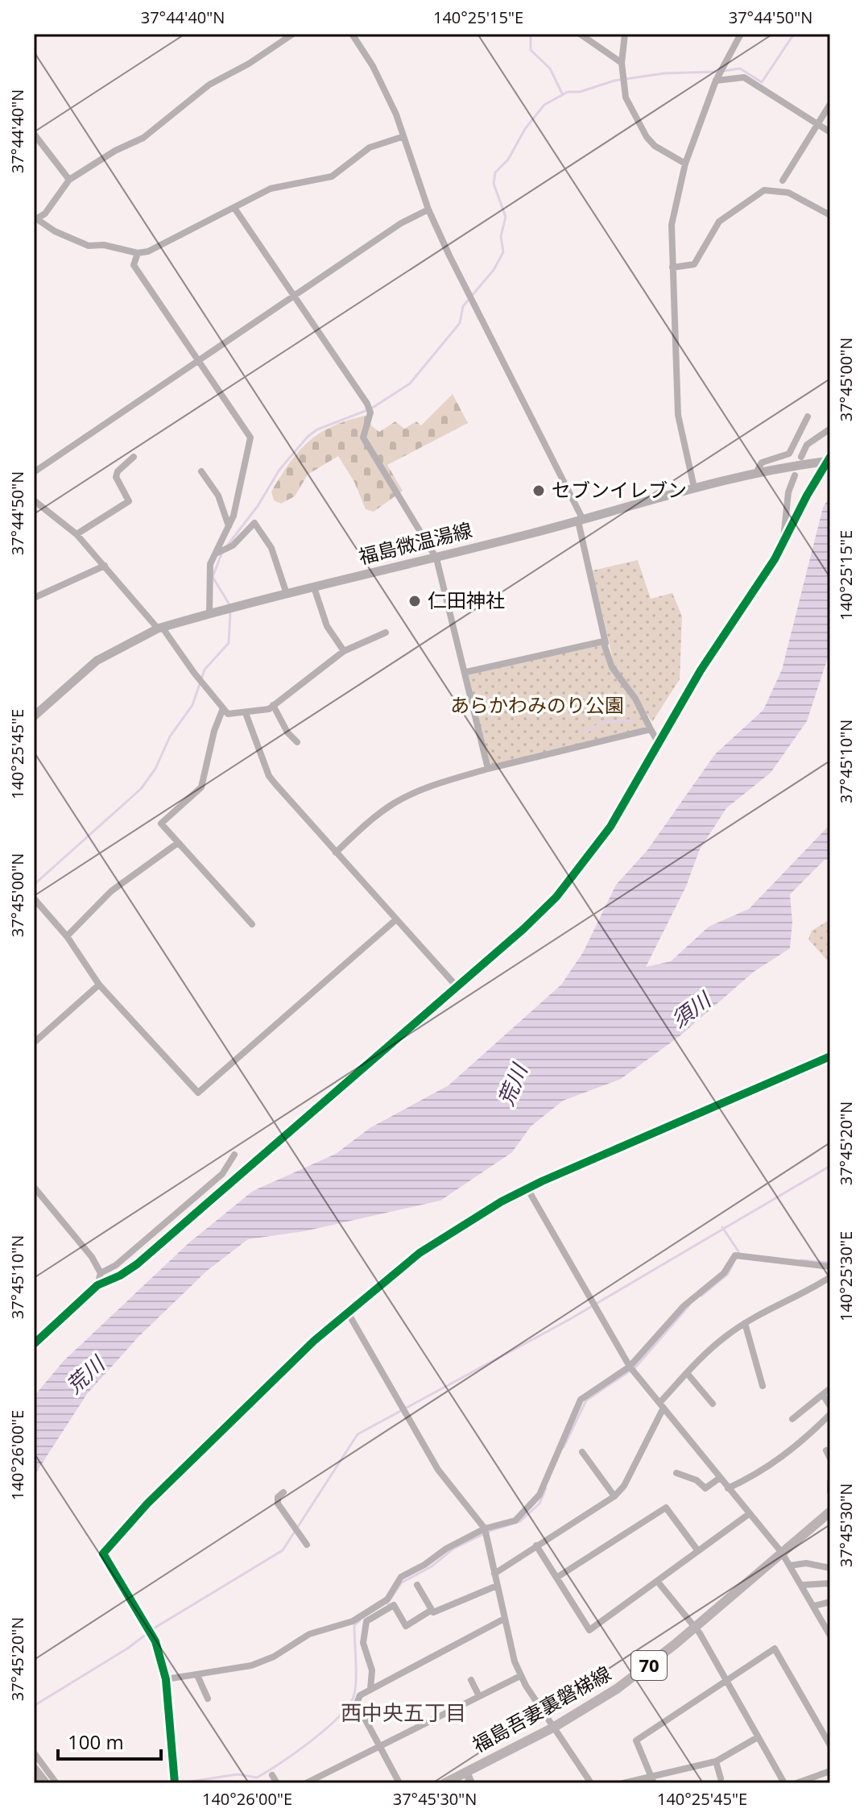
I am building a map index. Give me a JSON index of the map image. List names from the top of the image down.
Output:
{
  "streets": {
    "main road": ["福島微温湯線", "70", "福島吾妻裏磐梯線"]
  },
  "districts": ["西中央五丁目"],
  "water": ["須川", "荒川"],
  "parks": ["あらかわみのり公園"],
  "places": ["セブンイレブン", "仁田神社"],
  "scale_bar": "100 m",
  "coordinates": [
    "37°44'40\"N",
    "140°25'15\"E",
    "37°44'50\"N",
    "37°45'00\"N",
    "140°25'45\"E",
    "37°45'10\"N",
    "37°45'20\"N",
    "140°25'30\"E",
    "140°26'00\"E",
    "37°45'30\"N"
  ]
}
